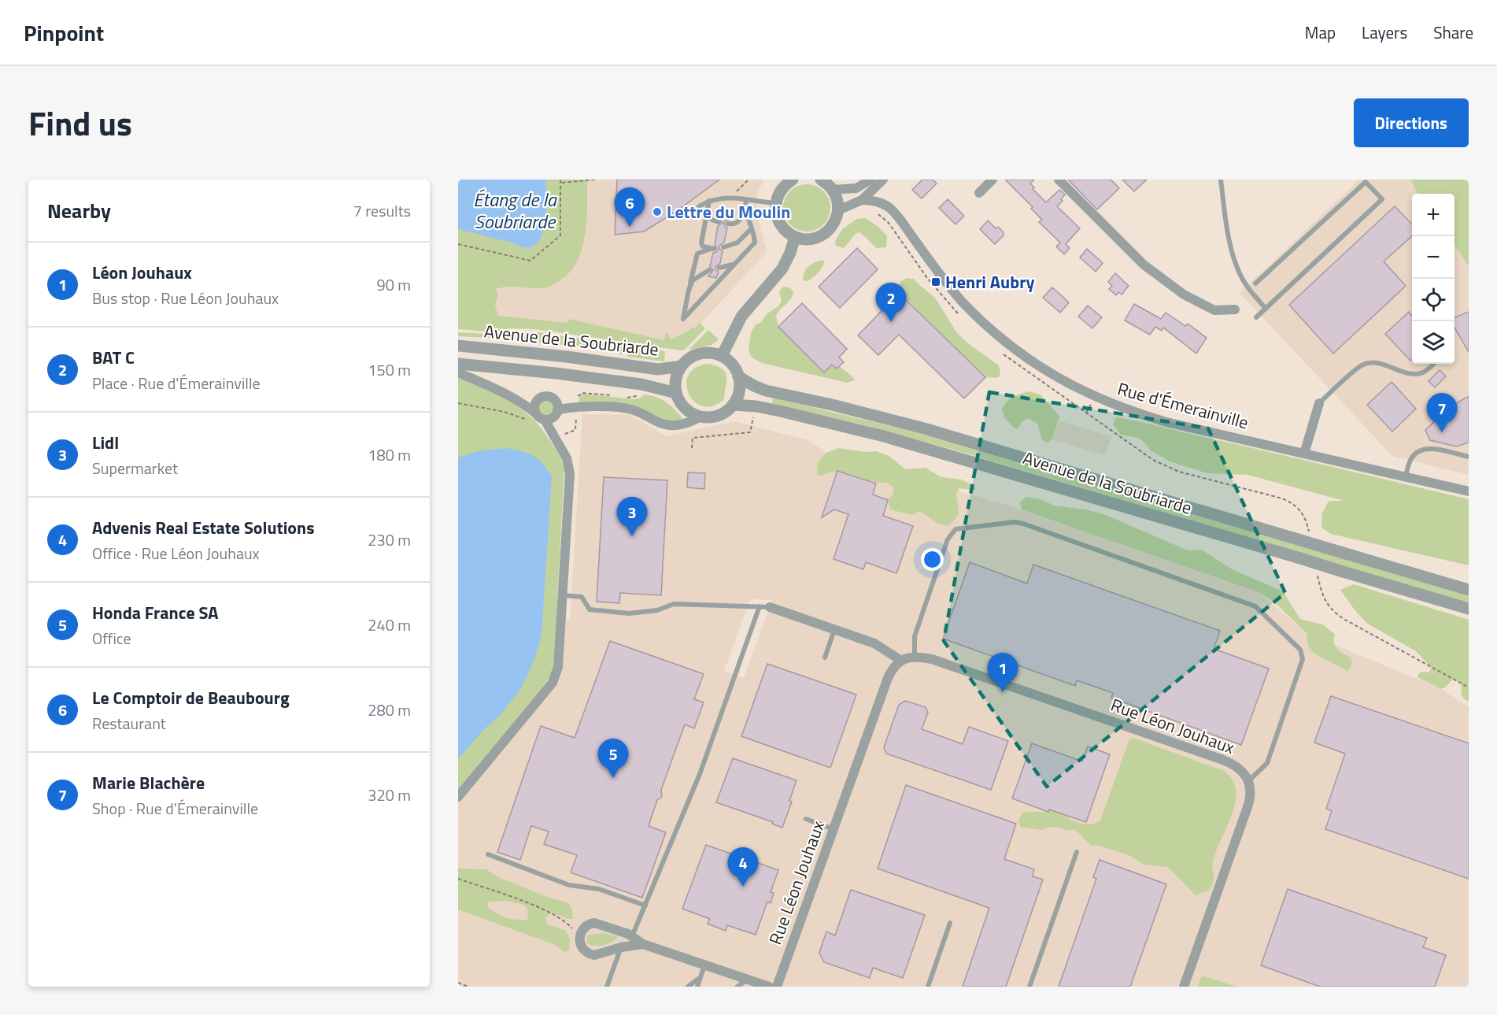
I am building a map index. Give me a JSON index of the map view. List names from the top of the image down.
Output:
{
  "streets": {
    "street": ["Avenue de la Soubriarde", "Rue d'Émerainville", "Rue Léon Jouhaux"]
  },
  "water": ["Étang de la Soubriarde"],
  "places": {
    "other": ["Lettre du Moulin"],
    "transit": ["Henri Aubry"]
  },
  "page": {
    "header": "Pinpoint",
    "nav": ["Map", "Layers", "Share"],
    "title": "Find us",
    "buttons": "Directions",
    "heading": ["Nearby", "7 results"],
    "pins": [
      "6",
      "2",
      "7",
      "3",
      "1",
      "5",
      "4"
    ],
    "map_buttons": ["+", "−"],
    "list": [
      {
        "mark": "1",
        "name": "Léon Jouhaux",
        "note": "Bus stop · Rue Léon Jouhaux",
        "value": "90 m"
      },
      {
        "mark": "2",
        "name": "BAT C",
        "note": "Place · Rue d'Émerainville",
        "value": "150 m"
      },
      {
        "mark": "3",
        "name": "Lidl",
        "note": "Supermarket",
        "value": "180 m"
      },
      {
        "mark": "4",
        "name": "Advenis Real Estate Solutions",
        "note": "Office · Rue Léon Jouhaux",
        "value": "230 m"
      },
      {
        "mark": "5",
        "name": "Honda France SA",
        "note": "Office",
        "value": "240 m"
      },
      {
        "mark": "6",
        "name": "Le Comptoir de Beaubourg",
        "note": "Restaurant",
        "value": "280 m"
      },
      {
        "mark": "7",
        "name": "Marie Blachère",
        "note": "Shop · Rue d'Émerainville",
        "value": "320 m"
      }
    ]
  }
}
